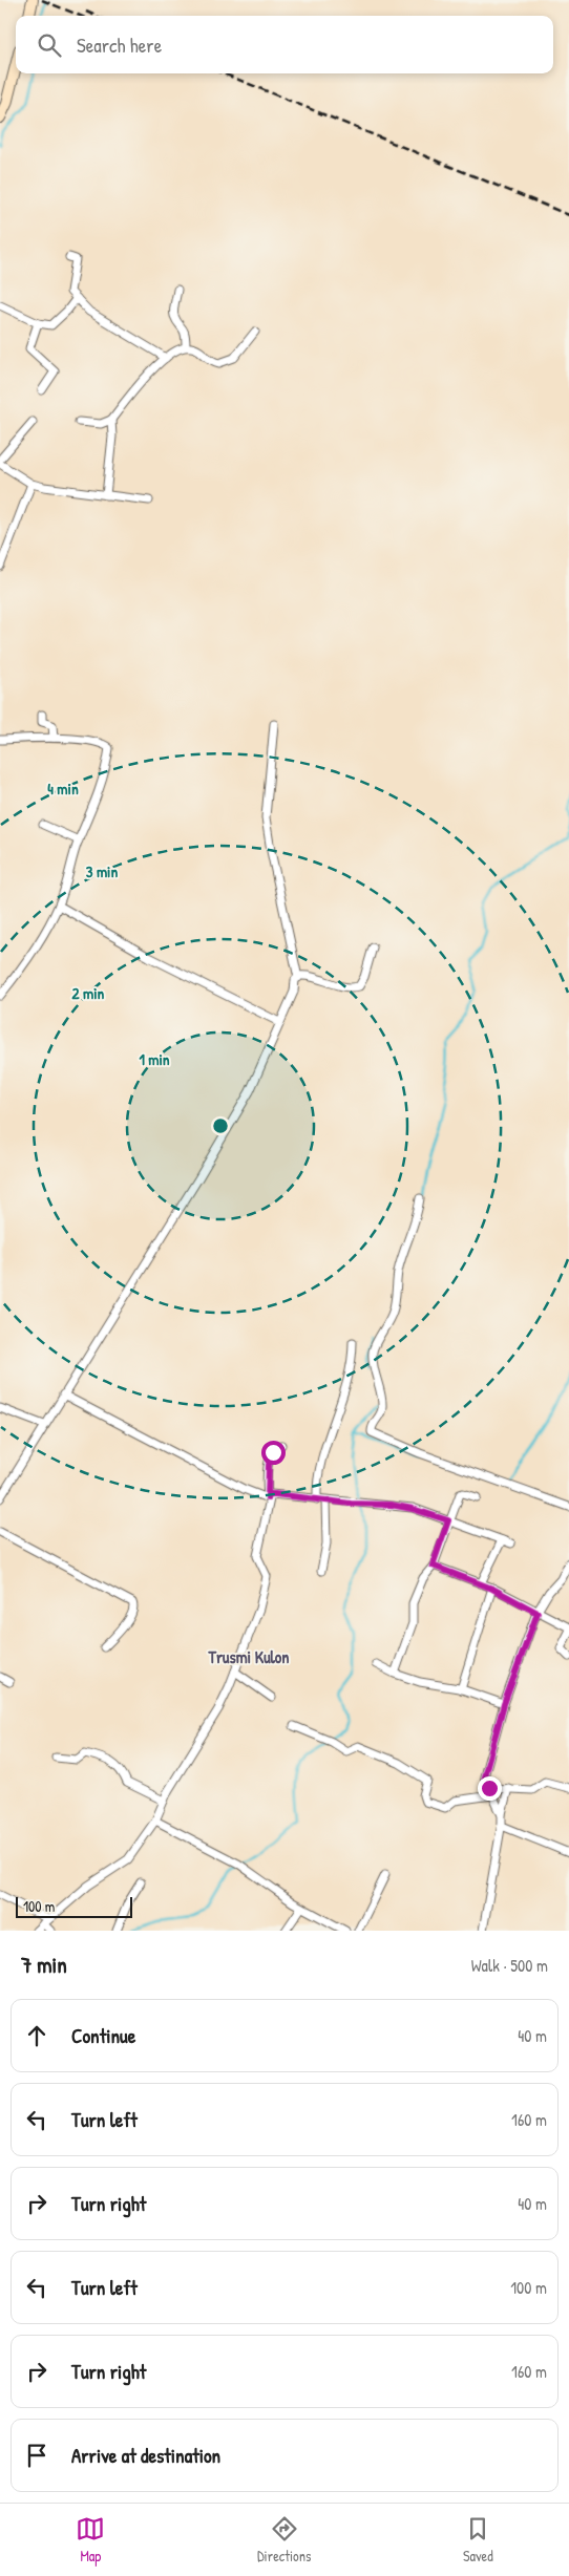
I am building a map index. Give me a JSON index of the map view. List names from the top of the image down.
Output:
{
  "districts": ["Trusmi Kulon"],
  "scale_bar": "100 m",
  "page": {
    "search": "Search here",
    "scale": "100 m",
    "heading": ["7 min", "Walk · 500 m"],
    "list": [
      ["Continue", "40 m"],
      ["Turn left", "160 m"],
      ["Turn right", "40 m"],
      ["Turn left", "100 m"],
      ["Turn right", "160 m"],
      "Arrive at destination"
    ],
    "nav": ["Map", "Directions", "Saved"]
  },
  "rings": [
    "4 min",
    "3 min",
    "2 min",
    "1 min"
  ]
}
